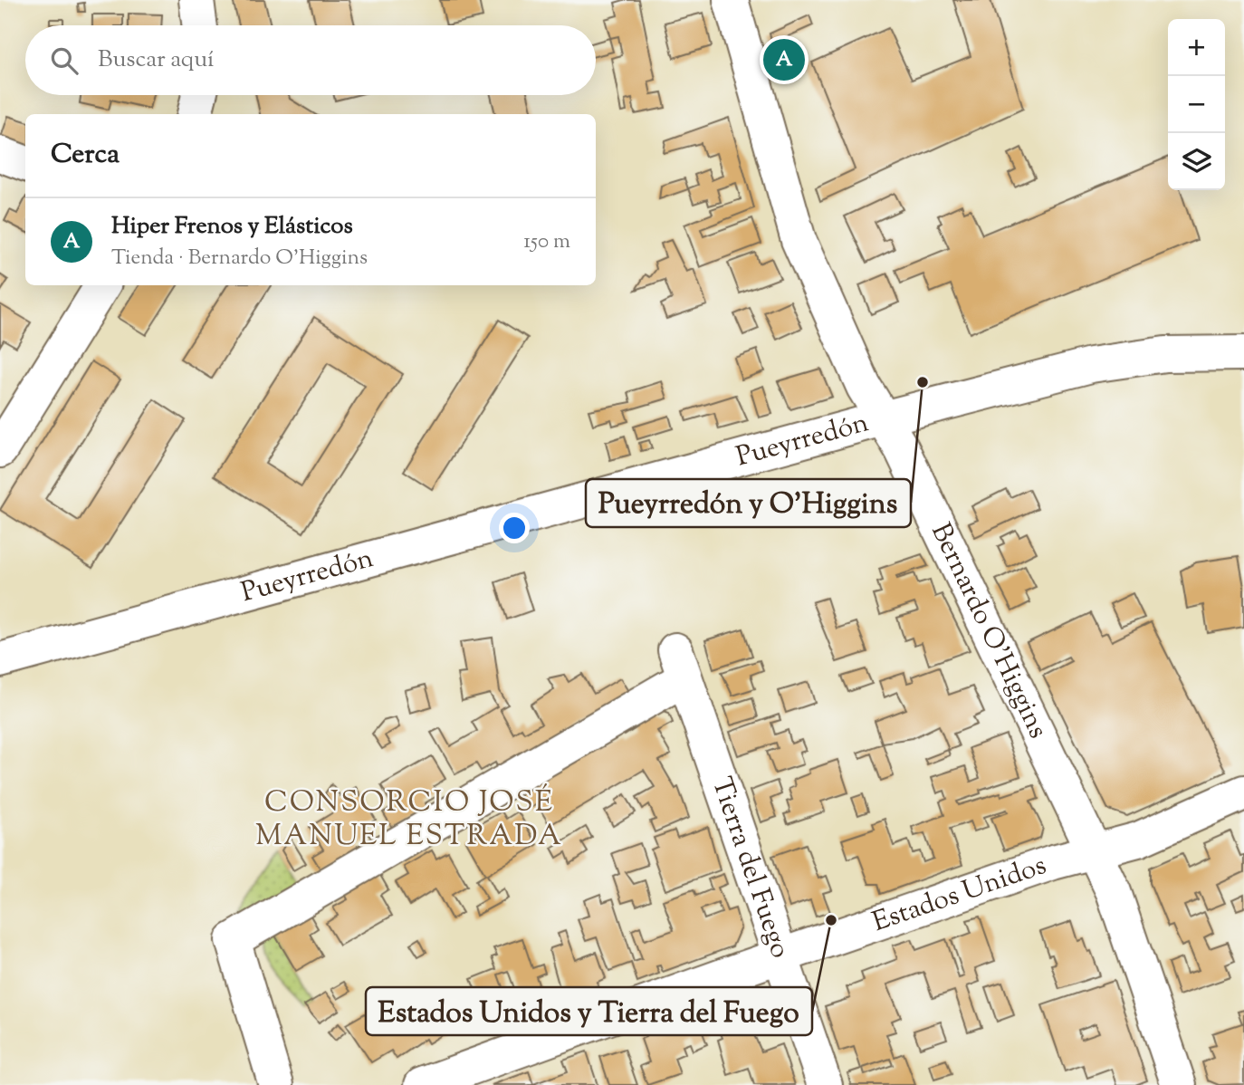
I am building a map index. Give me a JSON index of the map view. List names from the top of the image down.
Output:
{
  "streets": {
    "street": [
      "Pueyrredón",
      "Bernardo O'Higgins",
      "Tierra del Fuego",
      "Estados Unidos"
    ]
  },
  "crossings": [
    ["Pueyrredón", "Bernardo O'Higgins"],
    ["Bernardo O'Higgins", "Estados Unidos"],
    ["Tierra del Fuego", "Estados Unidos"]
  ],
  "districts": ["CONSORCIO JOSÉ MANUEL ESTRADA"],
  "places": ["Pueyrredón y O'Higgins", "Estados Unidos y Tierra del Fuego"],
  "page": {
    "map_buttons": ["+", "−"],
    "search": "Buscar aquí",
    "pins": "A",
    "heading": "Cerca",
    "list": [
      {
        "mark": "A",
        "name": "Hiper Frenos y Elásticos",
        "note": "Tienda · Bernardo O'Higgins",
        "value": "150 m"
      }
    ]
  }
}
